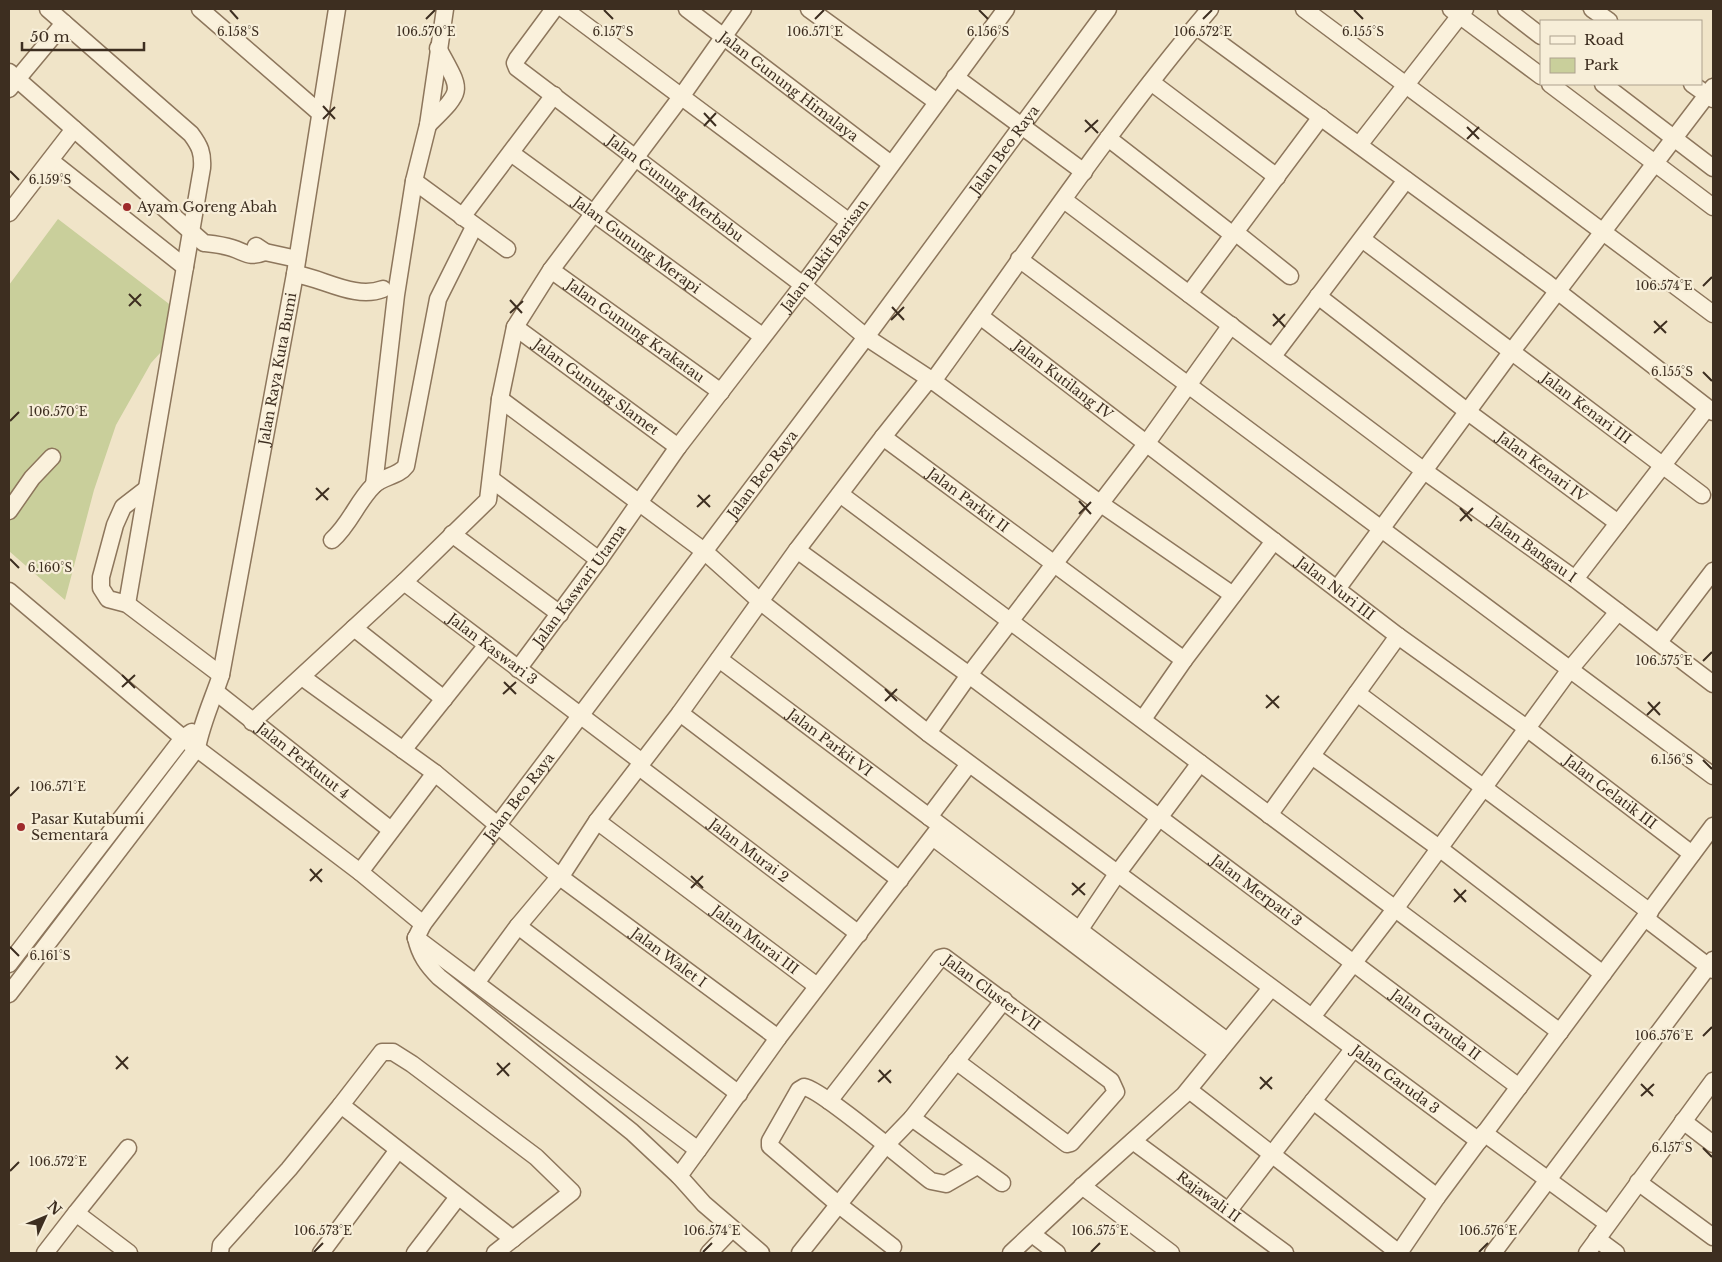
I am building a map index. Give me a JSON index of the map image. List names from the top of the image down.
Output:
{
  "streets": {
    "street": [
      "Jalan Gunung Himalaya",
      "Jalan Beo Raya",
      "Jalan Gunung Merbabu",
      "Jalan Gunung Merapi",
      "Jalan Bukit Barisan",
      "Jalan Gunung Krakatau",
      "Jalan Raya Kuta Bumi",
      "Jalan Kutilang IV",
      "Jalan Gunung Slamet",
      "Jalan Kenari III",
      "Jalan Kenari IV",
      "Jalan Parkit II",
      "Jalan Bangau I",
      "Jalan Kaswari Utama",
      "Jalan Nuri III",
      "Jalan Kaswari 3",
      "Jalan Parkit VI",
      "Jalan Perkutut 4",
      "Jalan Gelatik III",
      "Jalan Murai 2",
      "Jalan Merpati 3",
      "Jalan Murai III",
      "Jalan Walet I",
      "Jalan Cluster VII",
      "Jalan Garuda II",
      "Jalan Garuda 3",
      "Rajawali II"
    ]
  },
  "crossings": [
    ["Jalan Gunung Himalaya", "Jalan Bukit Barisan"],
    ["Jalan Beo Raya", "Jalan Gunung Merbabu"],
    ["Jalan Beo Raya", "Jalan Kaswari 3"],
    ["Jalan Beo Raya", "Jalan Walet I"],
    ["Jalan Beo Raya", "Jalan Garuda 3"],
    ["Jalan Gunung Merbabu", "Jalan Bukit Barisan"],
    ["Jalan Gunung Merapi", "Jalan Bukit Barisan"],
    ["Jalan Bukit Barisan", "Jalan Gunung Krakatau"],
    ["Jalan Bukit Barisan", "Jalan Gunung Slamet"],
    ["Jalan Bukit Barisan", "Jalan Kaswari Utama"],
    ["Jalan Bukit Barisan", "Jalan Garuda 3"],
    ["Jalan Raya Kuta Bumi", "Jalan Perkutut 4"],
    ["Jalan Kutilang IV", "Jalan Nuri III"],
    ["Jalan Kaswari Utama", "Jalan Kaswari 3"],
    ["Jalan Kaswari Utama", "Jalan Garuda 3"],
    ["Jalan Nuri III", "Jalan Gelatik III"],
    ["Jalan Kaswari 3", "Jalan Murai 2"],
    ["Jalan Merpati 3", "Jalan Garuda II"]
  ],
  "places": ["Ayam Goreng Abah", "Pasar Kutabumi Sementara"],
  "legend": ["Road", "Park"],
  "scale_bar": "50 m",
  "north": "top right",
  "coordinates": [
    "106.570°E",
    "106.571°E",
    "106.572°E",
    "6.158°S",
    "6.157°S",
    "6.156°S",
    "6.155°S",
    "6.159°S",
    "106.574°E",
    "6.160°S",
    "106.575°E",
    "6.161°S",
    "106.576°E",
    "106.573°E"
  ]
}
